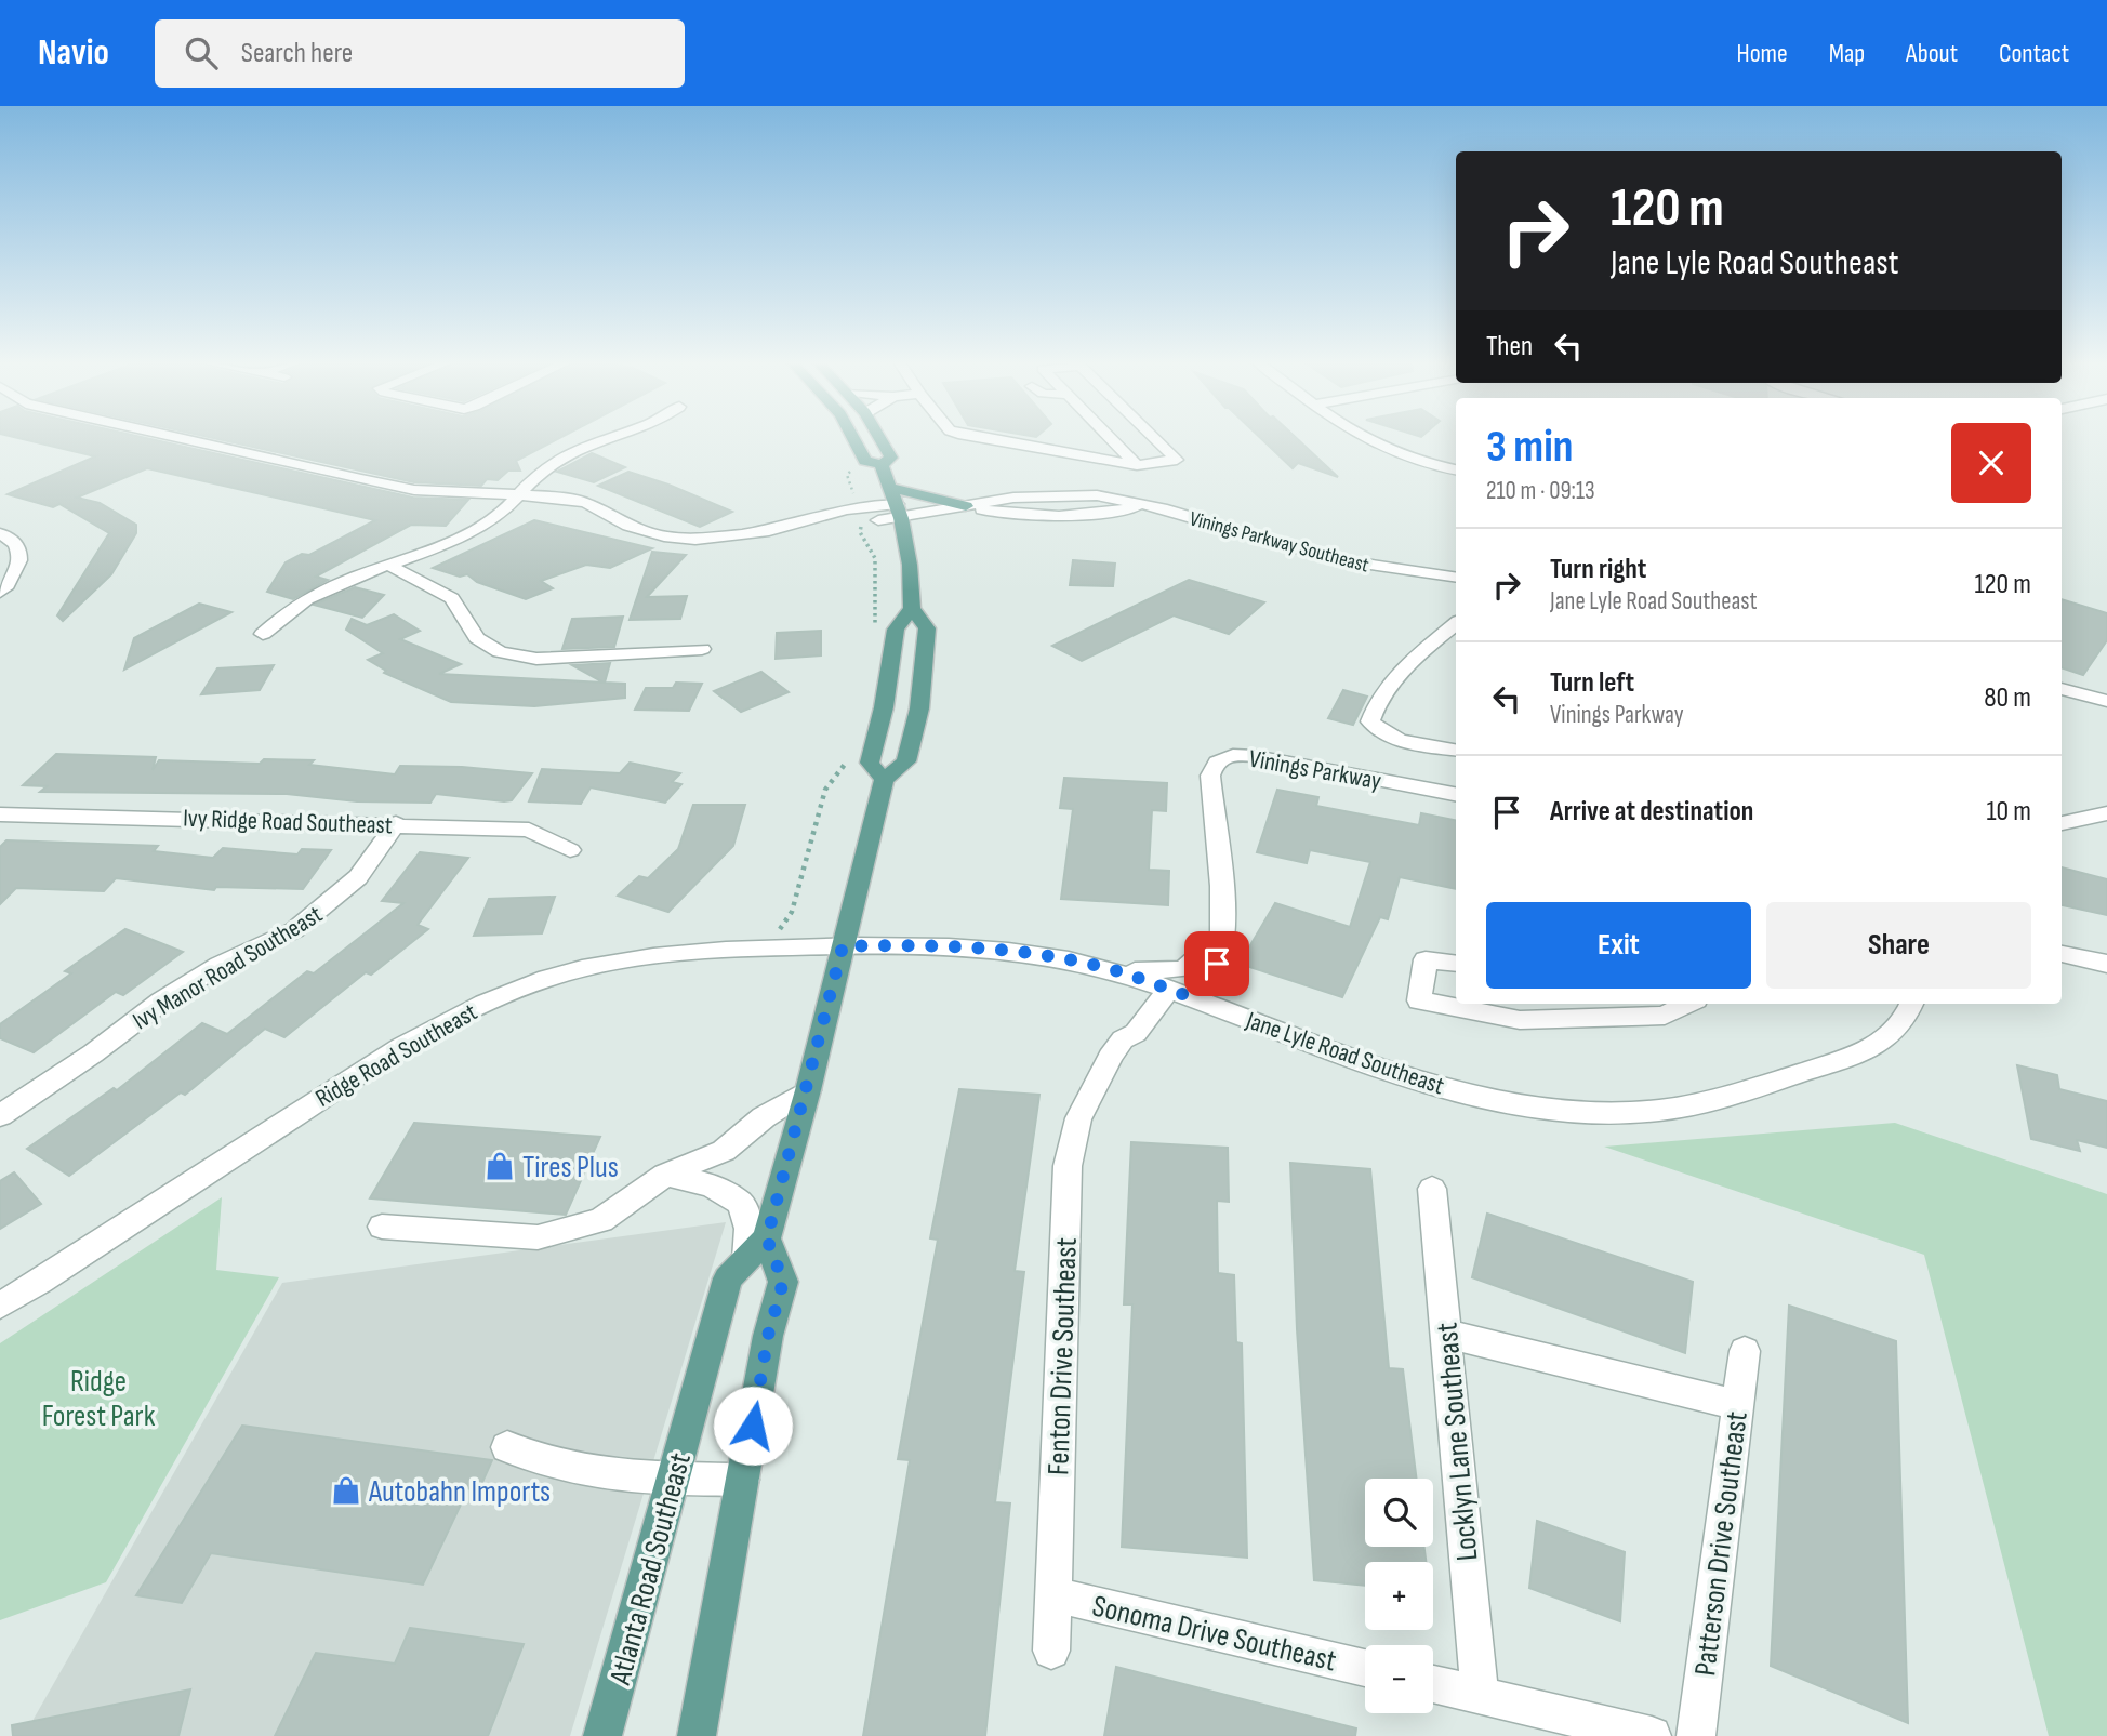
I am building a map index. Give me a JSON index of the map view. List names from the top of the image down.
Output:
{
  "streets": {
    "main road": ["Atlanta Road Southeast"],
    "street": [
      "Vinings Parkway Southeast",
      "Vinings Parkway",
      "Ivy Ridge Road Southeast",
      "Ivy Manor Road Southeast",
      "Jane Lyle Road Southeast",
      "Ridge Road Southeast",
      "Fenton Drive Southeast",
      "Locklyn Lane Southeast",
      "Patterson Drive Southeast",
      "Sonoma Drive Southeast"
    ]
  },
  "crossings": [
    ["Vinings Parkway Southeast", "Atlanta Road Southeast"],
    ["Vinings Parkway", "Jane Lyle Road Southeast"],
    ["Ivy Ridge Road Southeast", "Ivy Manor Road Southeast"],
    ["Jane Lyle Road Southeast", "Ridge Road Southeast"],
    ["Jane Lyle Road Southeast", "Fenton Drive Southeast"],
    ["Jane Lyle Road Southeast", "Atlanta Road Southeast"],
    ["Ridge Road Southeast", "Atlanta Road Southeast"],
    ["Fenton Drive Southeast", "Sonoma Drive Southeast"]
  ],
  "parks": ["Ridge Forest Park"],
  "places": {
    "shop": ["Tires Plus", "Autobahn Imports"]
  },
  "page": {
    "header": "Navio",
    "search": "Search here",
    "nav": [
      "Home",
      "Map",
      "About",
      "Contact"
    ],
    "turn": ["120 m", "Jane Lyle Road Southeast"],
    "then": "Then",
    "heading": ["3 min", "210 m · 09:13"],
    "list": [
      {
        "name": "Turn right",
        "note": "Jane Lyle Road Southeast",
        "value": "120 m"
      },
      {
        "name": "Turn left",
        "note": "Vinings Parkway",
        "value": "80 m"
      },
      {
        "name": "Arrive at destination",
        "value": "10 m"
      }
    ],
    "buttons": ["Exit", "Share"],
    "map_buttons": ["+", "−"]
  }
}
